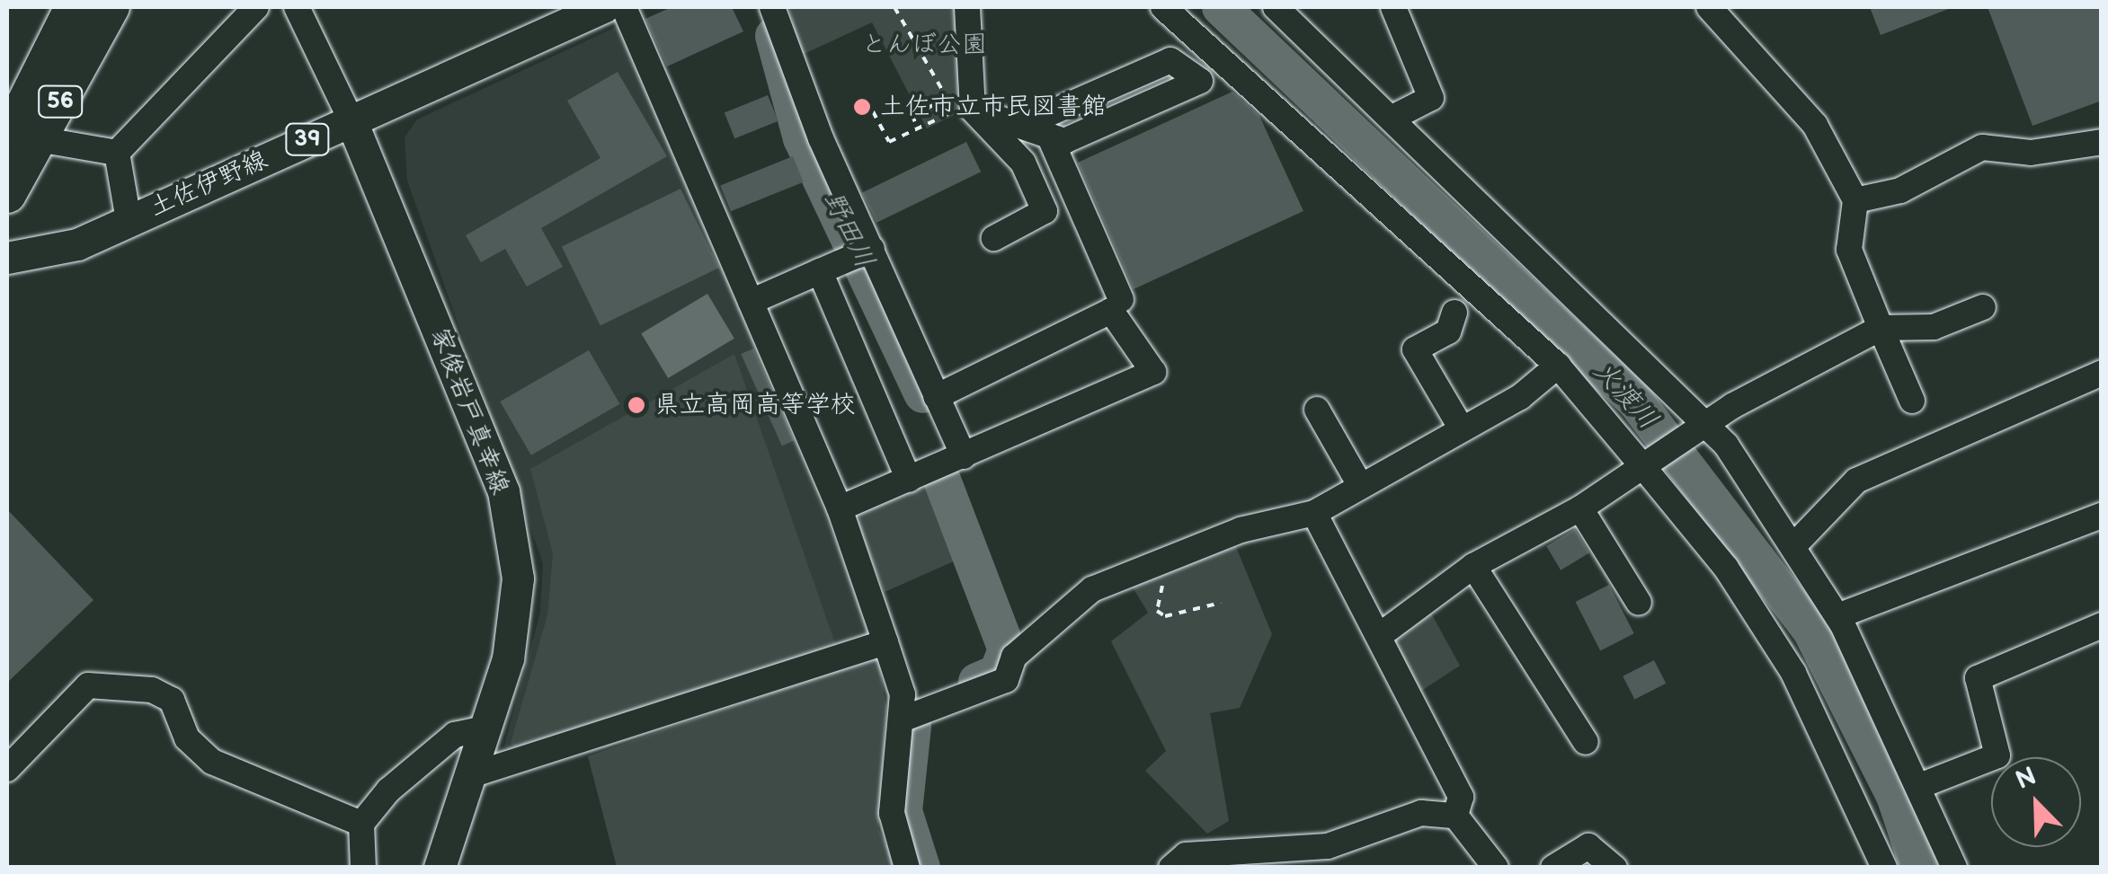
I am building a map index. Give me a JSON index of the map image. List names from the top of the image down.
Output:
{
  "streets": {
    "highway": ["56"],
    "main road": ["39", "土佐伊野線", "家俊岩戸真幸線"]
  },
  "crossings": [
    ["土佐伊野線", "家俊岩戸真幸線"]
  ],
  "water": ["野田川", "火渡川"],
  "parks": ["とんぼ公園"],
  "places": ["土佐市立市民図書館", "県立高岡高等学校"],
  "north": "top left"
}
